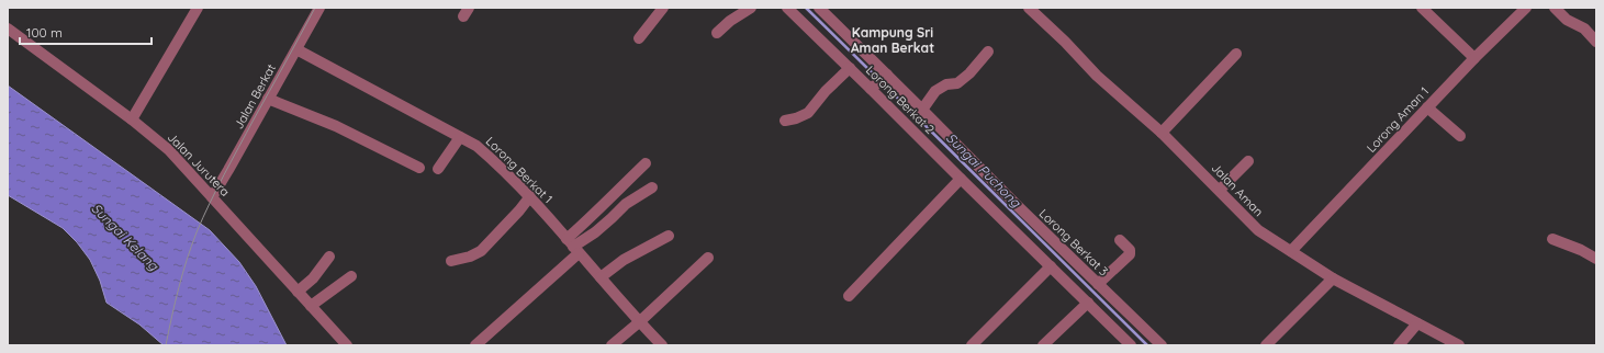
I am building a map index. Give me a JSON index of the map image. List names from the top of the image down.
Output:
{
  "streets": {
    "street": [
      "Jalan Berkat",
      "Lorong Berkat 2",
      "Lorong Aman 1",
      "Jalan Jurutera",
      "Lorong Berkat 1",
      "Jalan Aman",
      "Lorong Berkat 3"
    ]
  },
  "crossings": [
    ["Jalan Berkat", "Jalan Jurutera"],
    ["Jalan Berkat", "Lorong Berkat 1"],
    ["Lorong Aman 1", "Jalan Aman"]
  ],
  "districts": ["Kampung Sri Aman Berkat"],
  "water": ["Sungai Puchong", "Sungai Kelang"],
  "scale_bar": "100 m"
}
